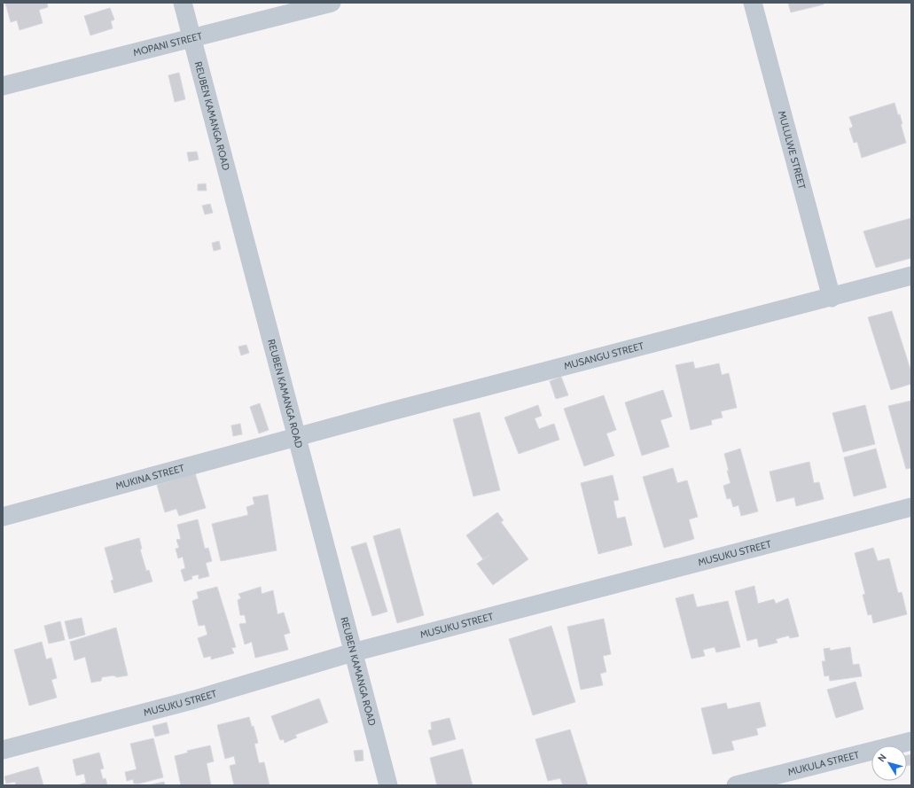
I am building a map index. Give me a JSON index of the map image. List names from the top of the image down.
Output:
{
  "streets": {
    "street": [
      "MOPANI STREET",
      "REUBEN KAMANGA ROAD",
      "MULULWE STREET",
      "MUSANGU STREET",
      "MUKINA STREET",
      "MUSUKU STREET",
      "MUKULA STREET"
    ]
  },
  "crossings": [
    ["MOPANI STREET", "REUBEN KAMANGA ROAD"],
    ["REUBEN KAMANGA ROAD", "MUSANGU STREET"],
    ["REUBEN KAMANGA ROAD", "MUKINA STREET"],
    ["REUBEN KAMANGA ROAD", "MUSUKU STREET"],
    ["MULULWE STREET", "MUSANGU STREET"],
    ["MUSANGU STREET", "MUKINA STREET"]
  ],
  "north": "top left"
}
